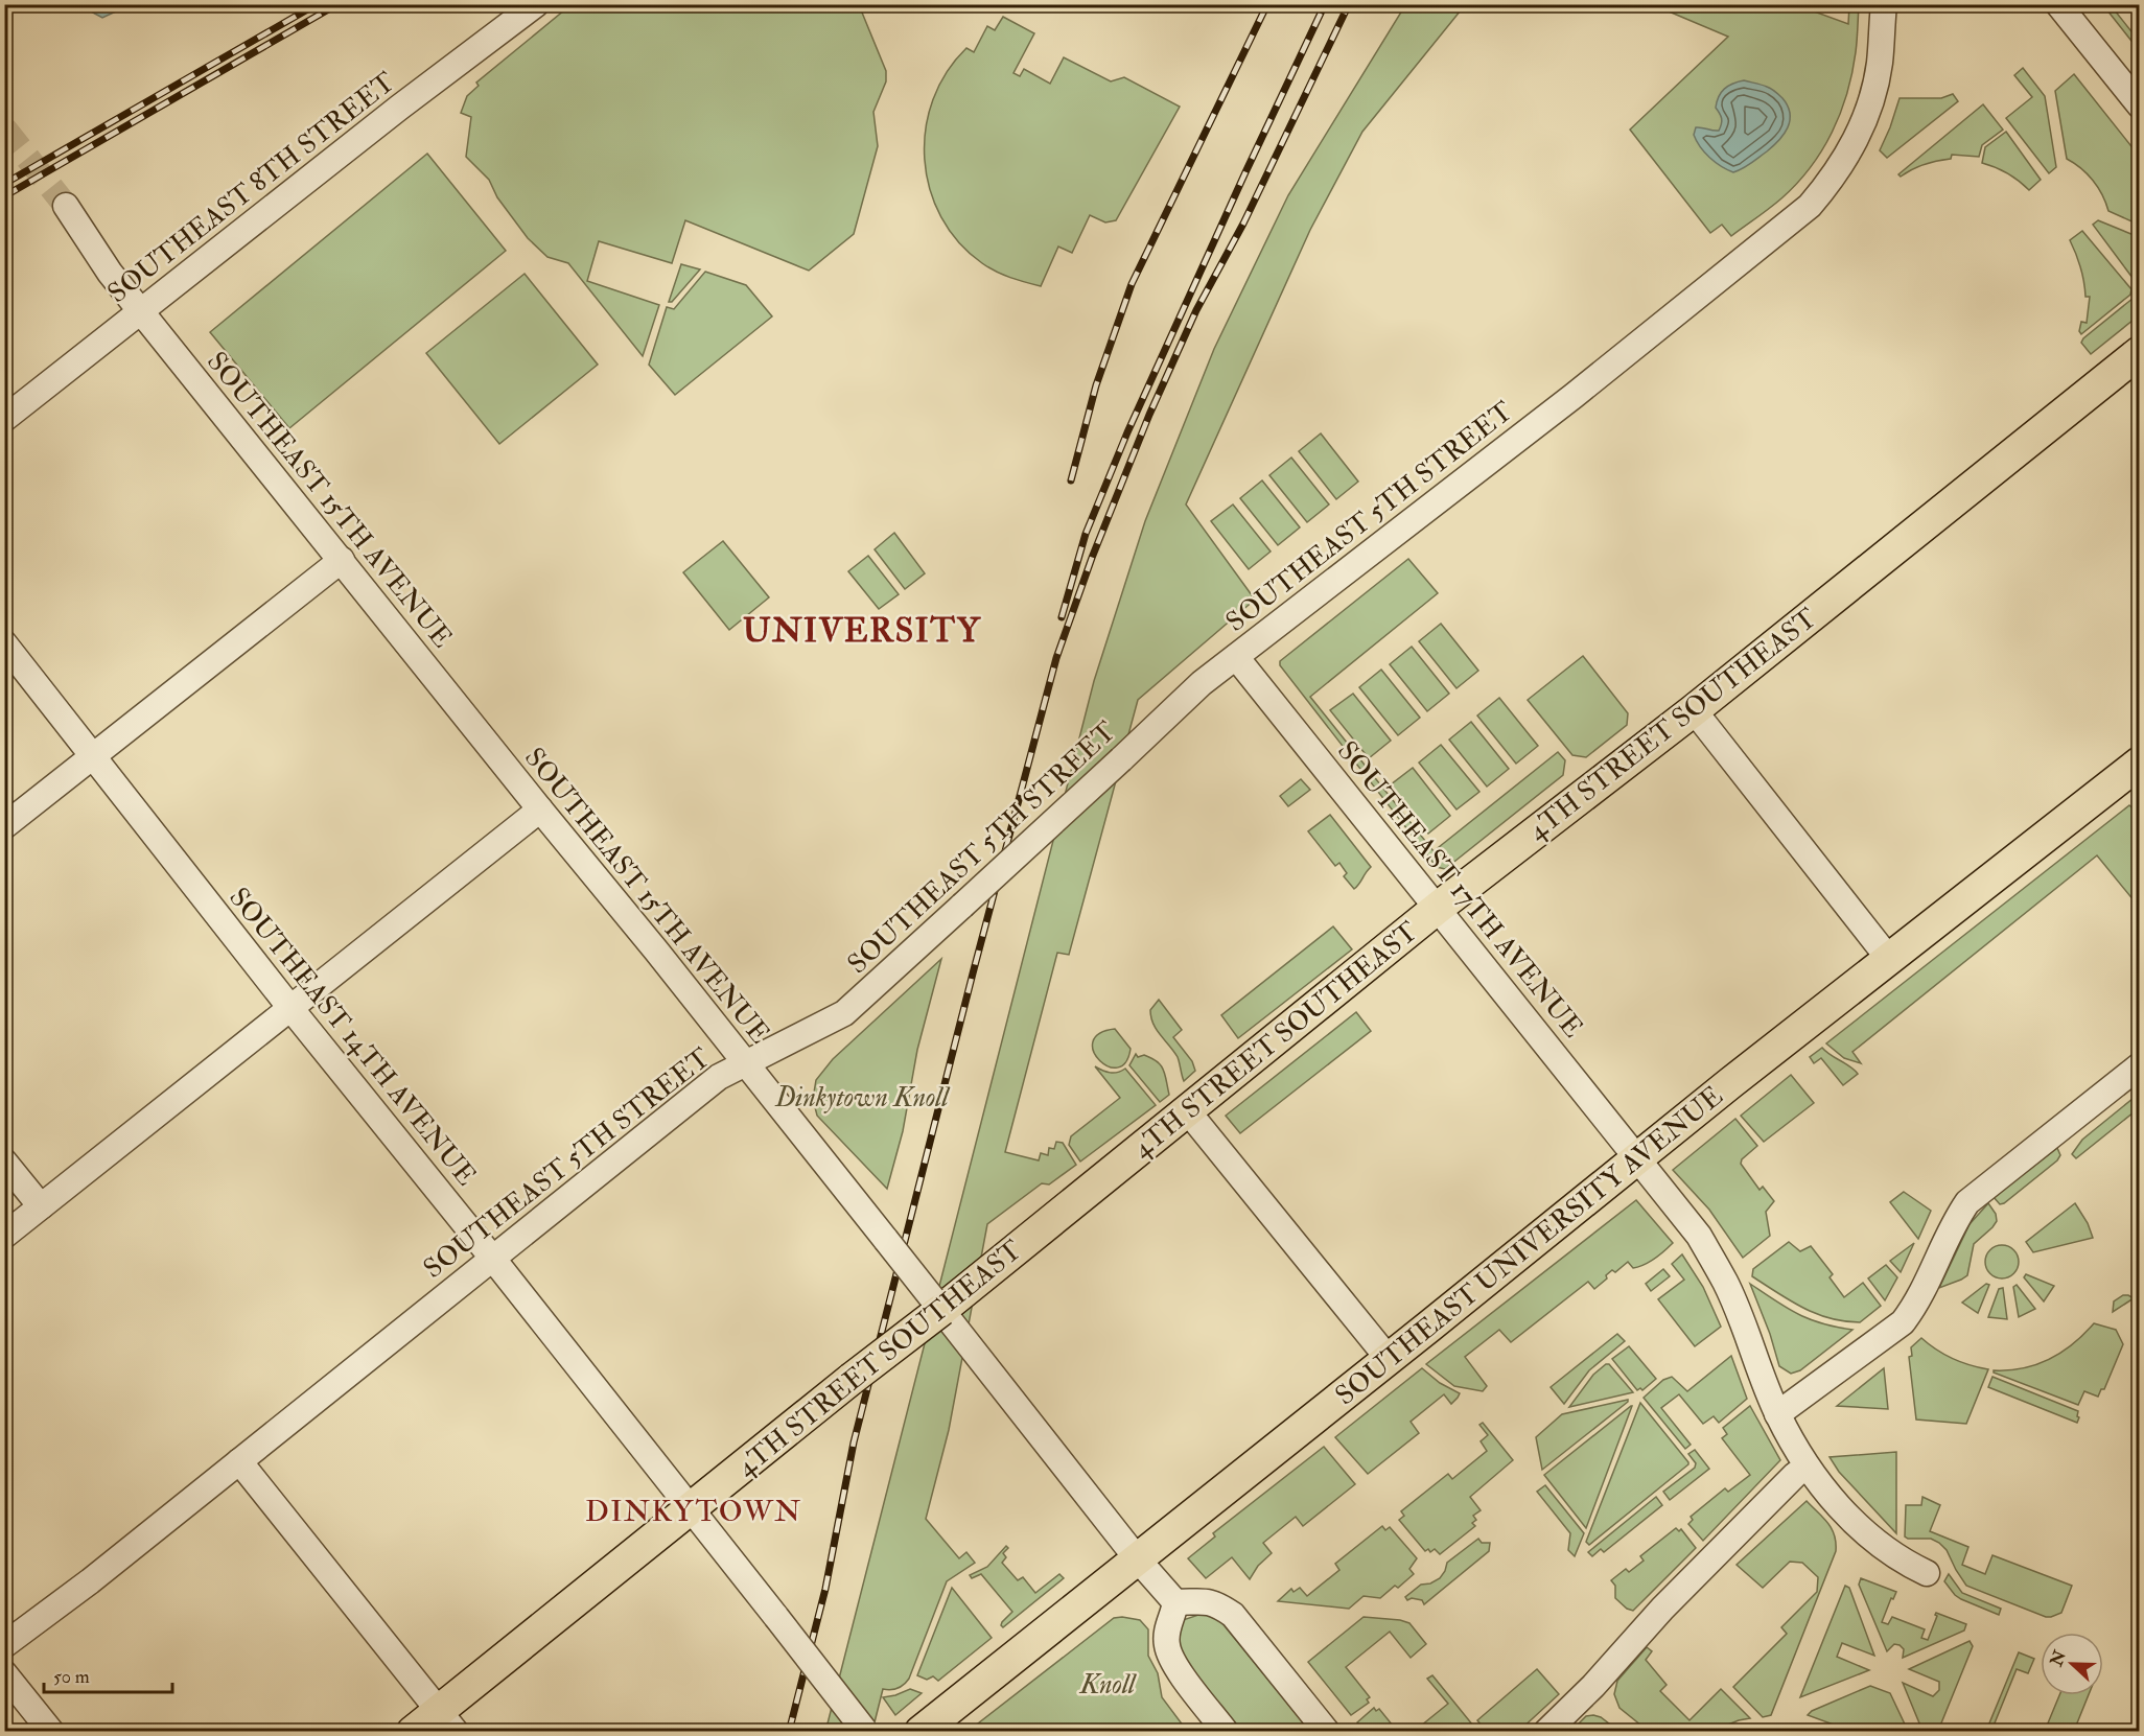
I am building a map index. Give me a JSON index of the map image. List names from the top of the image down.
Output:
{
  "streets": {
    "main road": ["4TH STREET SOUTHEAST", "SOUTHEAST UNIVERSITY AVENUE"],
    "street": [
      "SOUTHEAST 8TH STREET",
      "SOUTHEAST 15TH AVENUE",
      "SOUTHEAST 5TH STREET",
      "SOUTHEAST 17TH AVENUE",
      "SOUTHEAST 14TH AVENUE"
    ]
  },
  "crossings": [
    ["SOUTHEAST 8TH STREET", "SOUTHEAST 15TH AVENUE"],
    ["SOUTHEAST 15TH AVENUE", "SOUTHEAST 5TH STREET"],
    ["SOUTHEAST 15TH AVENUE", "4TH STREET SOUTHEAST"],
    ["SOUTHEAST 15TH AVENUE", "SOUTHEAST UNIVERSITY AVENUE"],
    ["SOUTHEAST 5TH STREET", "SOUTHEAST 17TH AVENUE"],
    ["SOUTHEAST 5TH STREET", "SOUTHEAST 14TH AVENUE"],
    ["4TH STREET SOUTHEAST", "SOUTHEAST 17TH AVENUE"],
    ["4TH STREET SOUTHEAST", "SOUTHEAST 14TH AVENUE"],
    ["SOUTHEAST 17TH AVENUE", "SOUTHEAST UNIVERSITY AVENUE"]
  ],
  "districts": ["UNIVERSITY", "DINKYTOWN"],
  "parks": ["Dinkytown Knoll", "Knoll"],
  "scale_bar": "50 m",
  "north": "left"
}
